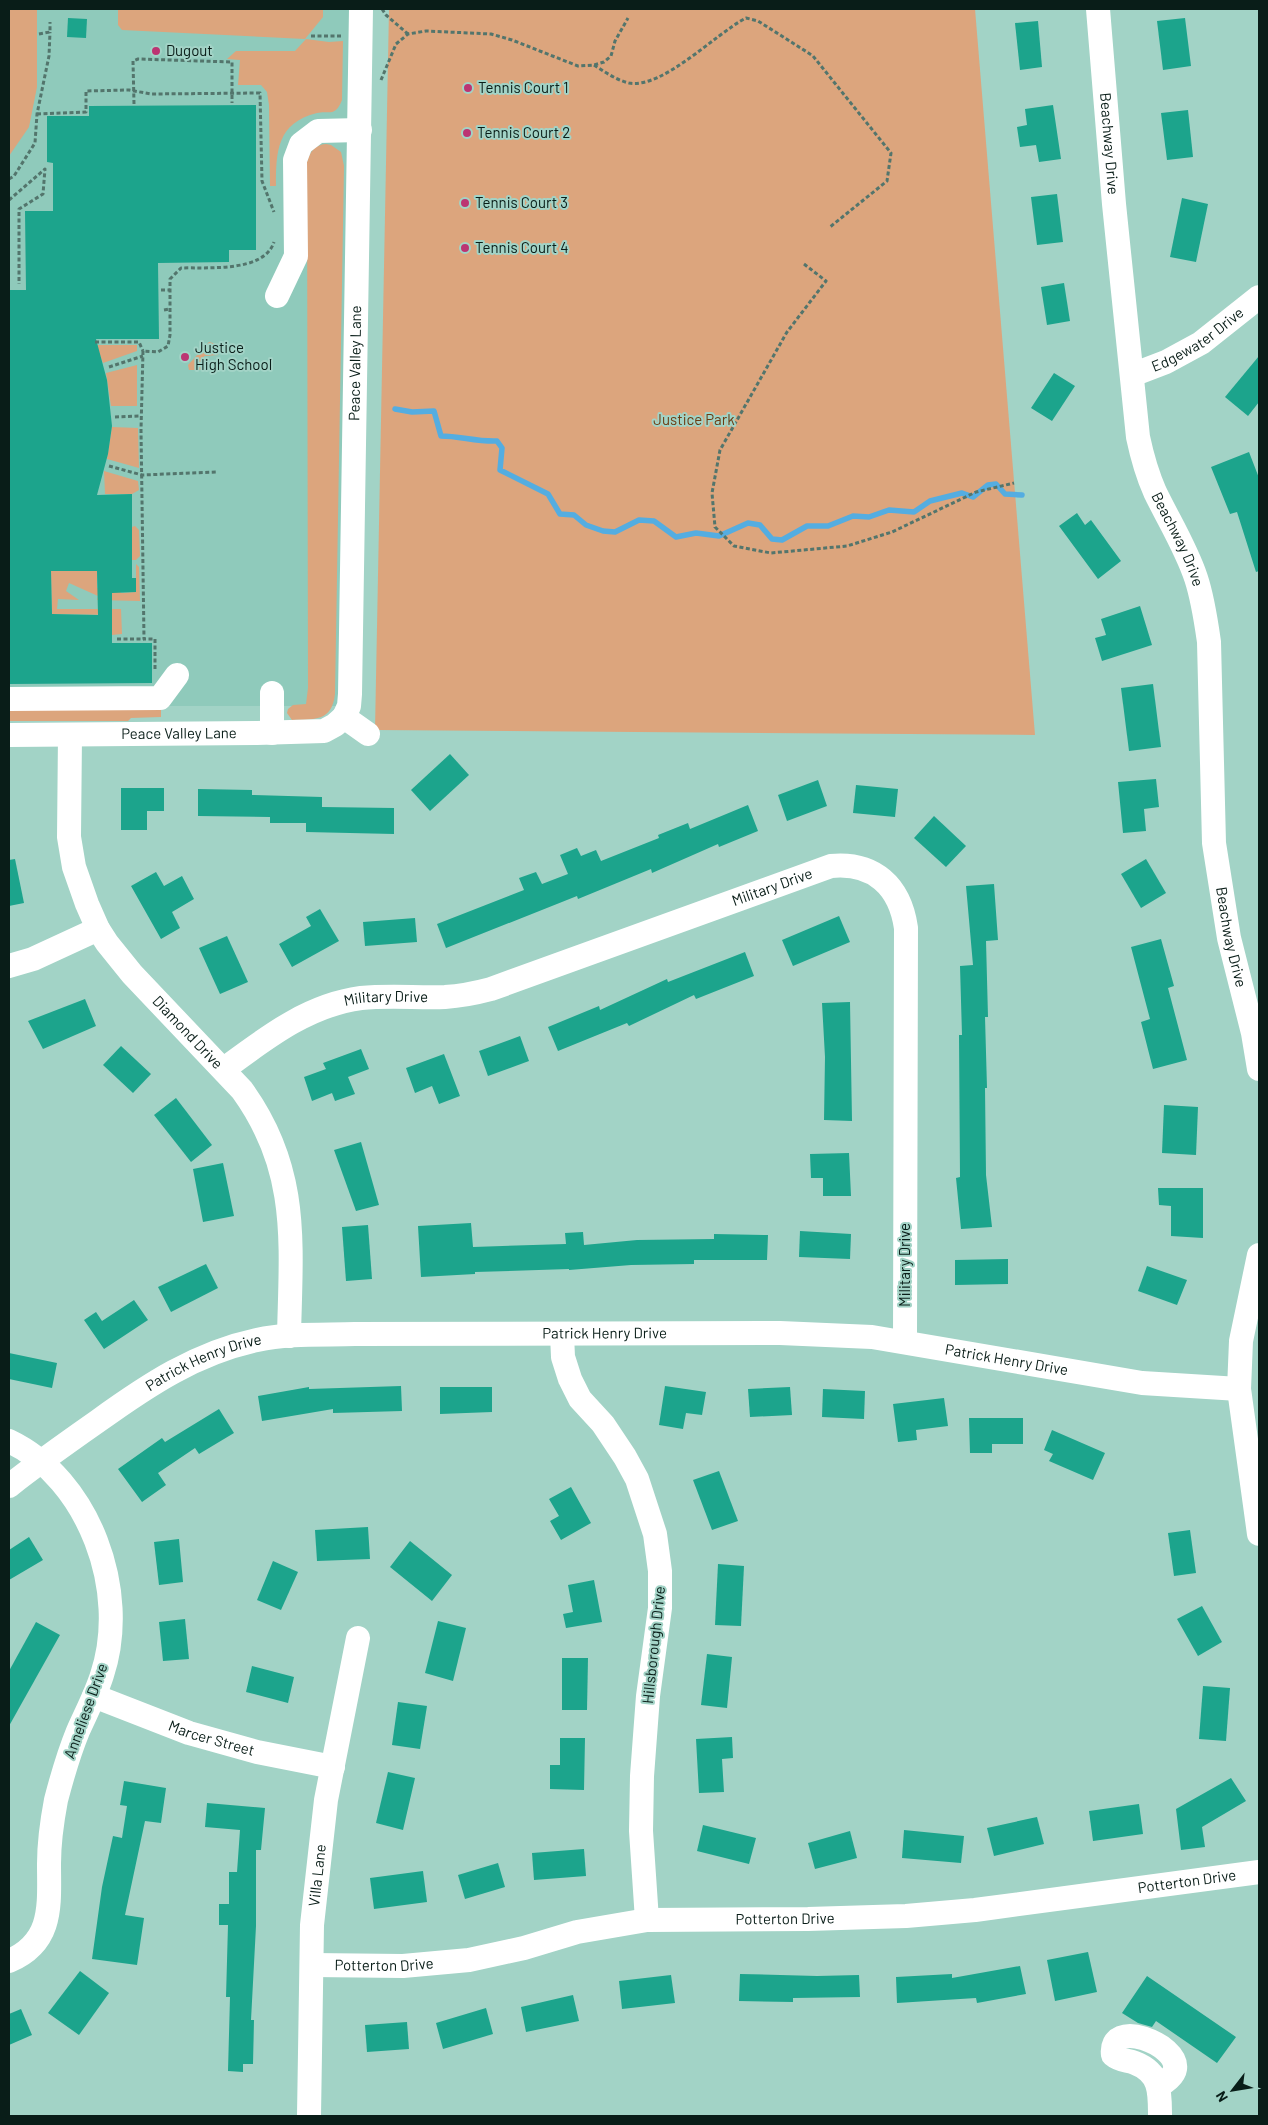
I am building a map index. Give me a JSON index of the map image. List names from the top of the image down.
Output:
{
  "streets": {
    "street": [
      "Beachway Drive",
      "Edgewater Drive",
      "Peace Valley Lane",
      "Military Drive",
      "Diamond Drive",
      "Patrick Henry Drive",
      "Hillsborough Drive",
      "Anneliese Drive",
      "Marcer Street",
      "Villa Lane",
      "Potterton Drive"
    ]
  },
  "crossings": [
    ["Beachway Drive", "Edgewater Drive"],
    ["Peace Valley Lane", "Diamond Drive"],
    ["Military Drive", "Diamond Drive"],
    ["Military Drive", "Patrick Henry Drive"],
    ["Diamond Drive", "Patrick Henry Drive"],
    ["Patrick Henry Drive", "Hillsborough Drive"],
    ["Patrick Henry Drive", "Anneliese Drive"],
    ["Hillsborough Drive", "Potterton Drive"],
    ["Anneliese Drive", "Marcer Street"],
    ["Marcer Street", "Villa Lane"],
    ["Villa Lane", "Potterton Drive"]
  ],
  "parks": ["Justice Park"],
  "places": [
    "Dugout",
    "Tennis Court 1",
    "Tennis Court 2",
    "Tennis Court 3",
    "Tennis Court 4",
    "Justice High School"
  ],
  "north": "bottom left"
}
